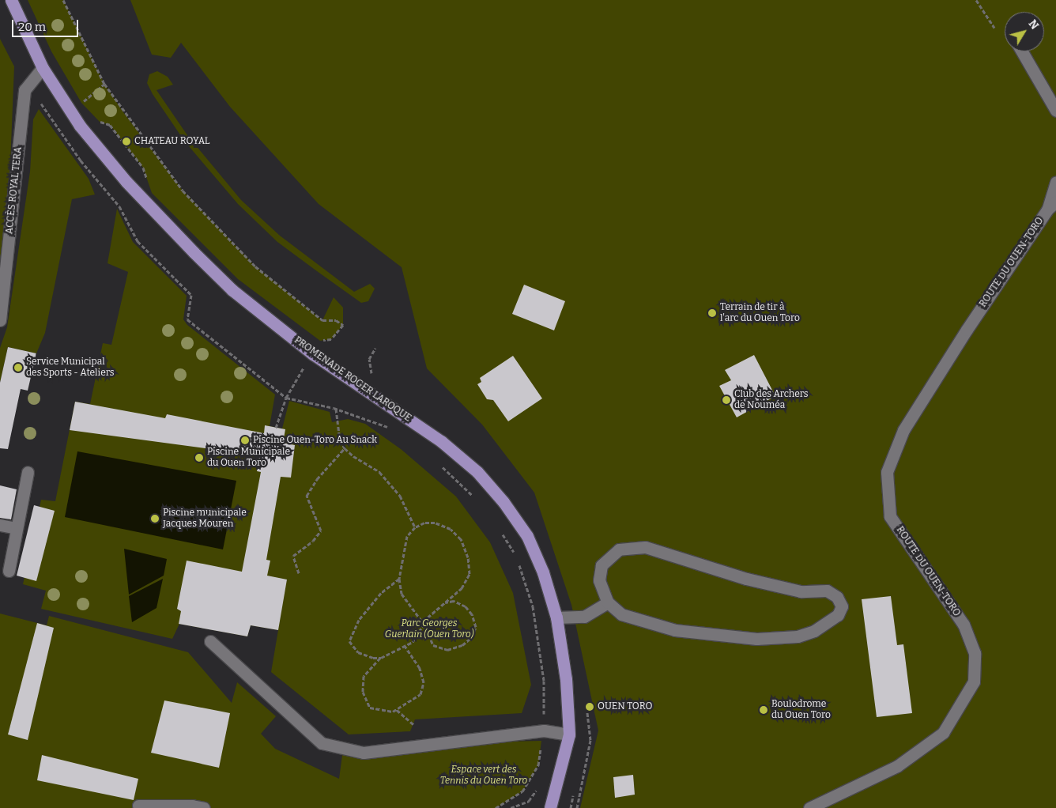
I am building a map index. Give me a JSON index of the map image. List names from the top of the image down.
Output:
{
  "streets": {
    "main road": ["PROMENADE ROGER LAROQUE"],
    "street": ["ACCÈS ROYAL TERA", "ROUTE DU OUEN-TORO"]
  },
  "crossings": [
    ["ACCÈS ROYAL TERA", "PROMENADE ROGER LAROQUE"]
  ],
  "parks": ["Parc Georges Guerlain (Ouen Toro)", "Espace vert des Tennis du Ouen Toro"],
  "places": [
    "CHATEAU ROYAL",
    "Terrain de tir à l'arc du Ouen Toro",
    "Service Municipal des Sports - Ateliers",
    "Club des Archers de Nouméa",
    "Piscine Ouen-Toro Au Snack",
    "Piscine Municipale du Ouen Toro",
    "Piscine municipale Jacques Mouren",
    "OUEN TORO",
    "Boulodrome du Ouen Toro"
  ],
  "scale_bar": "20 m",
  "north": "top right"
}
